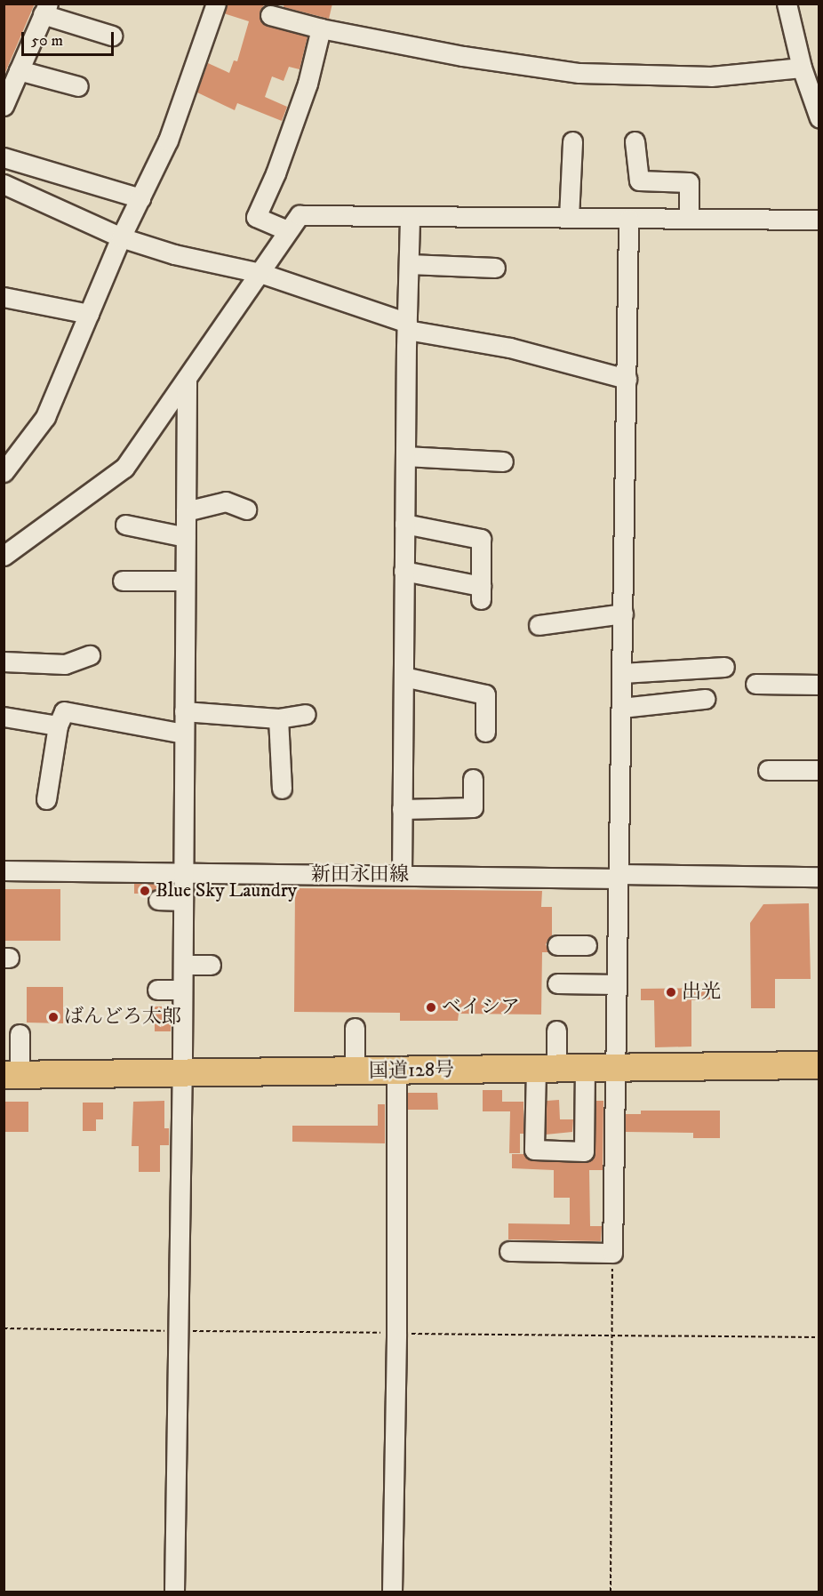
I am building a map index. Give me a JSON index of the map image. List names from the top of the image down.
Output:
{
  "streets": {
    "highway": ["国道128号"],
    "street": ["新田永田線"]
  },
  "places": [
    "Blue Sky Laundry",
    "出光",
    "ベイシア",
    "ばんどろ太郎"
  ],
  "scale_bar": "50 m"
}
